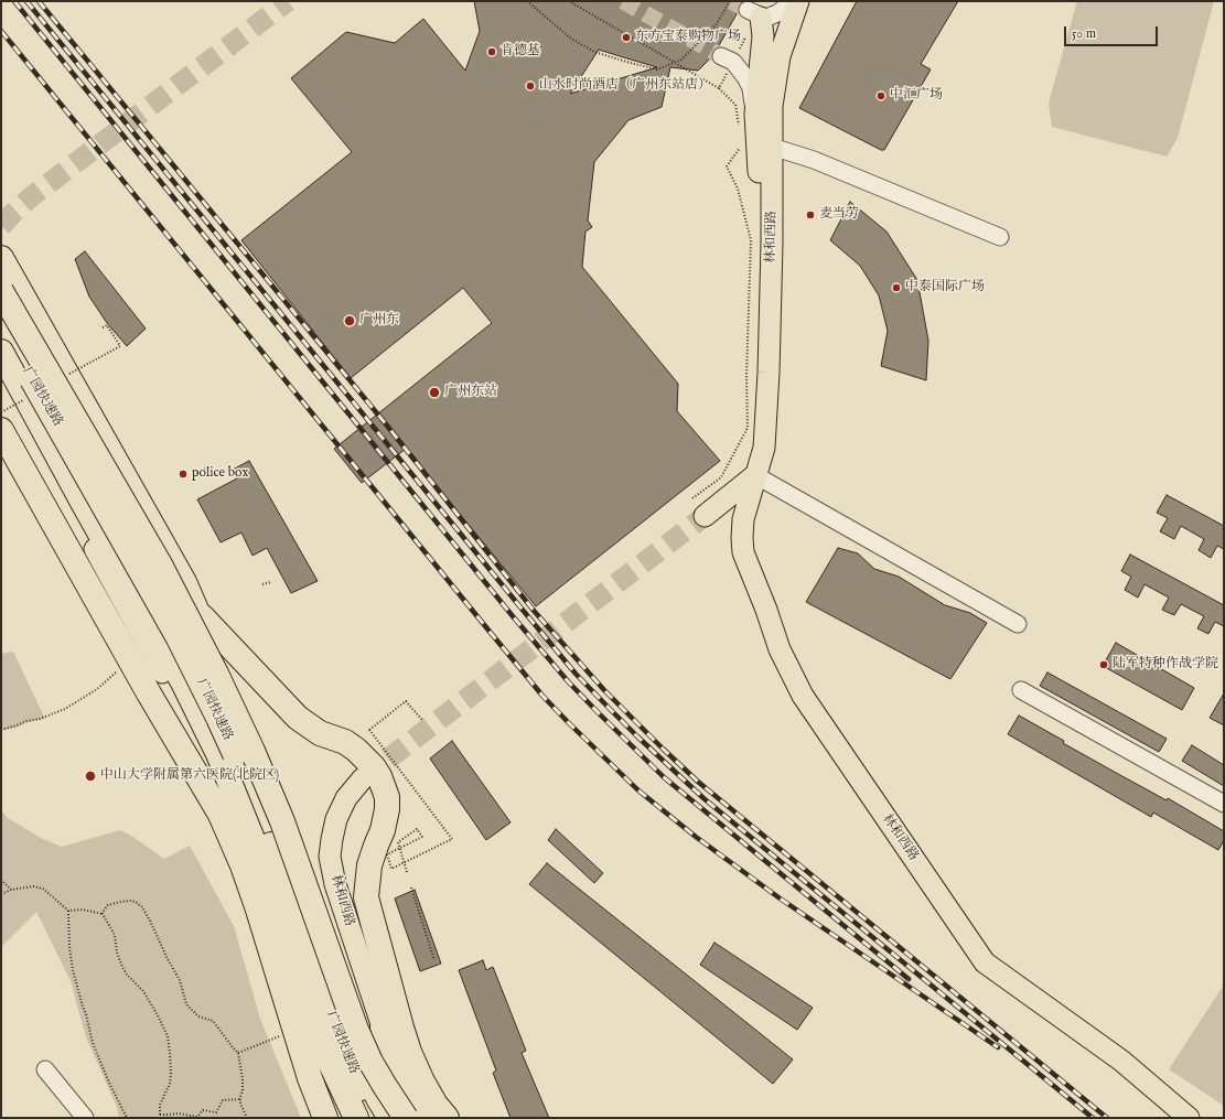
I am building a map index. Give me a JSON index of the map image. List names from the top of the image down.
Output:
{
  "streets": {
    "highway": ["广园快速路"],
    "main road": ["林和西路"]
  },
  "places": [
    "东方宝泰购物广场",
    "肯德基",
    "山水时尚酒店（广州东站店）",
    "中汇广场",
    "麦当劳",
    "中泰国际广场",
    "广州东",
    "广州东站",
    "police box",
    "陆军特种作战学院",
    "中山大学附属第六医院(北院区)"
  ],
  "scale_bar": "50 m"
}
